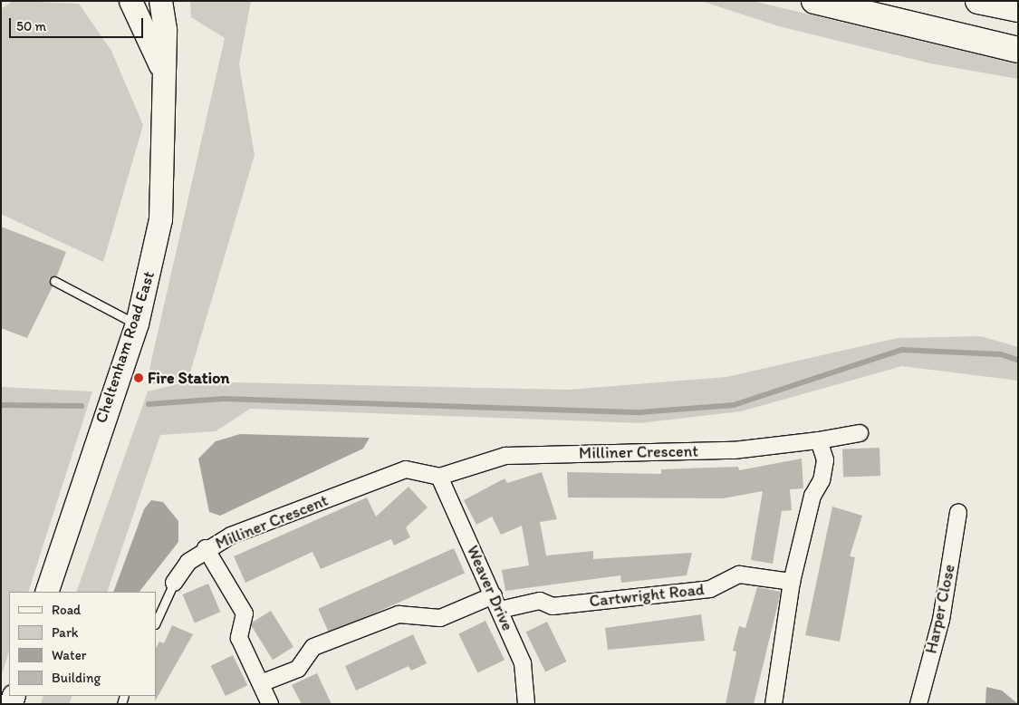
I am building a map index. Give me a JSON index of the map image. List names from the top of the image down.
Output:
{
  "streets": {
    "main road": ["Cheltenham Road East"],
    "street": [
      "Milliner Crescent",
      "Weaver Drive",
      "Cartwright Road",
      "Harper Close"
    ]
  },
  "crossings": [
    ["Milliner Crescent", "Weaver Drive"],
    ["Weaver Drive", "Cartwright Road"]
  ],
  "places": ["Fire Station"],
  "legend": [
    "Road",
    "Park",
    "Water",
    "Building"
  ],
  "scale_bar": "50 m"
}
